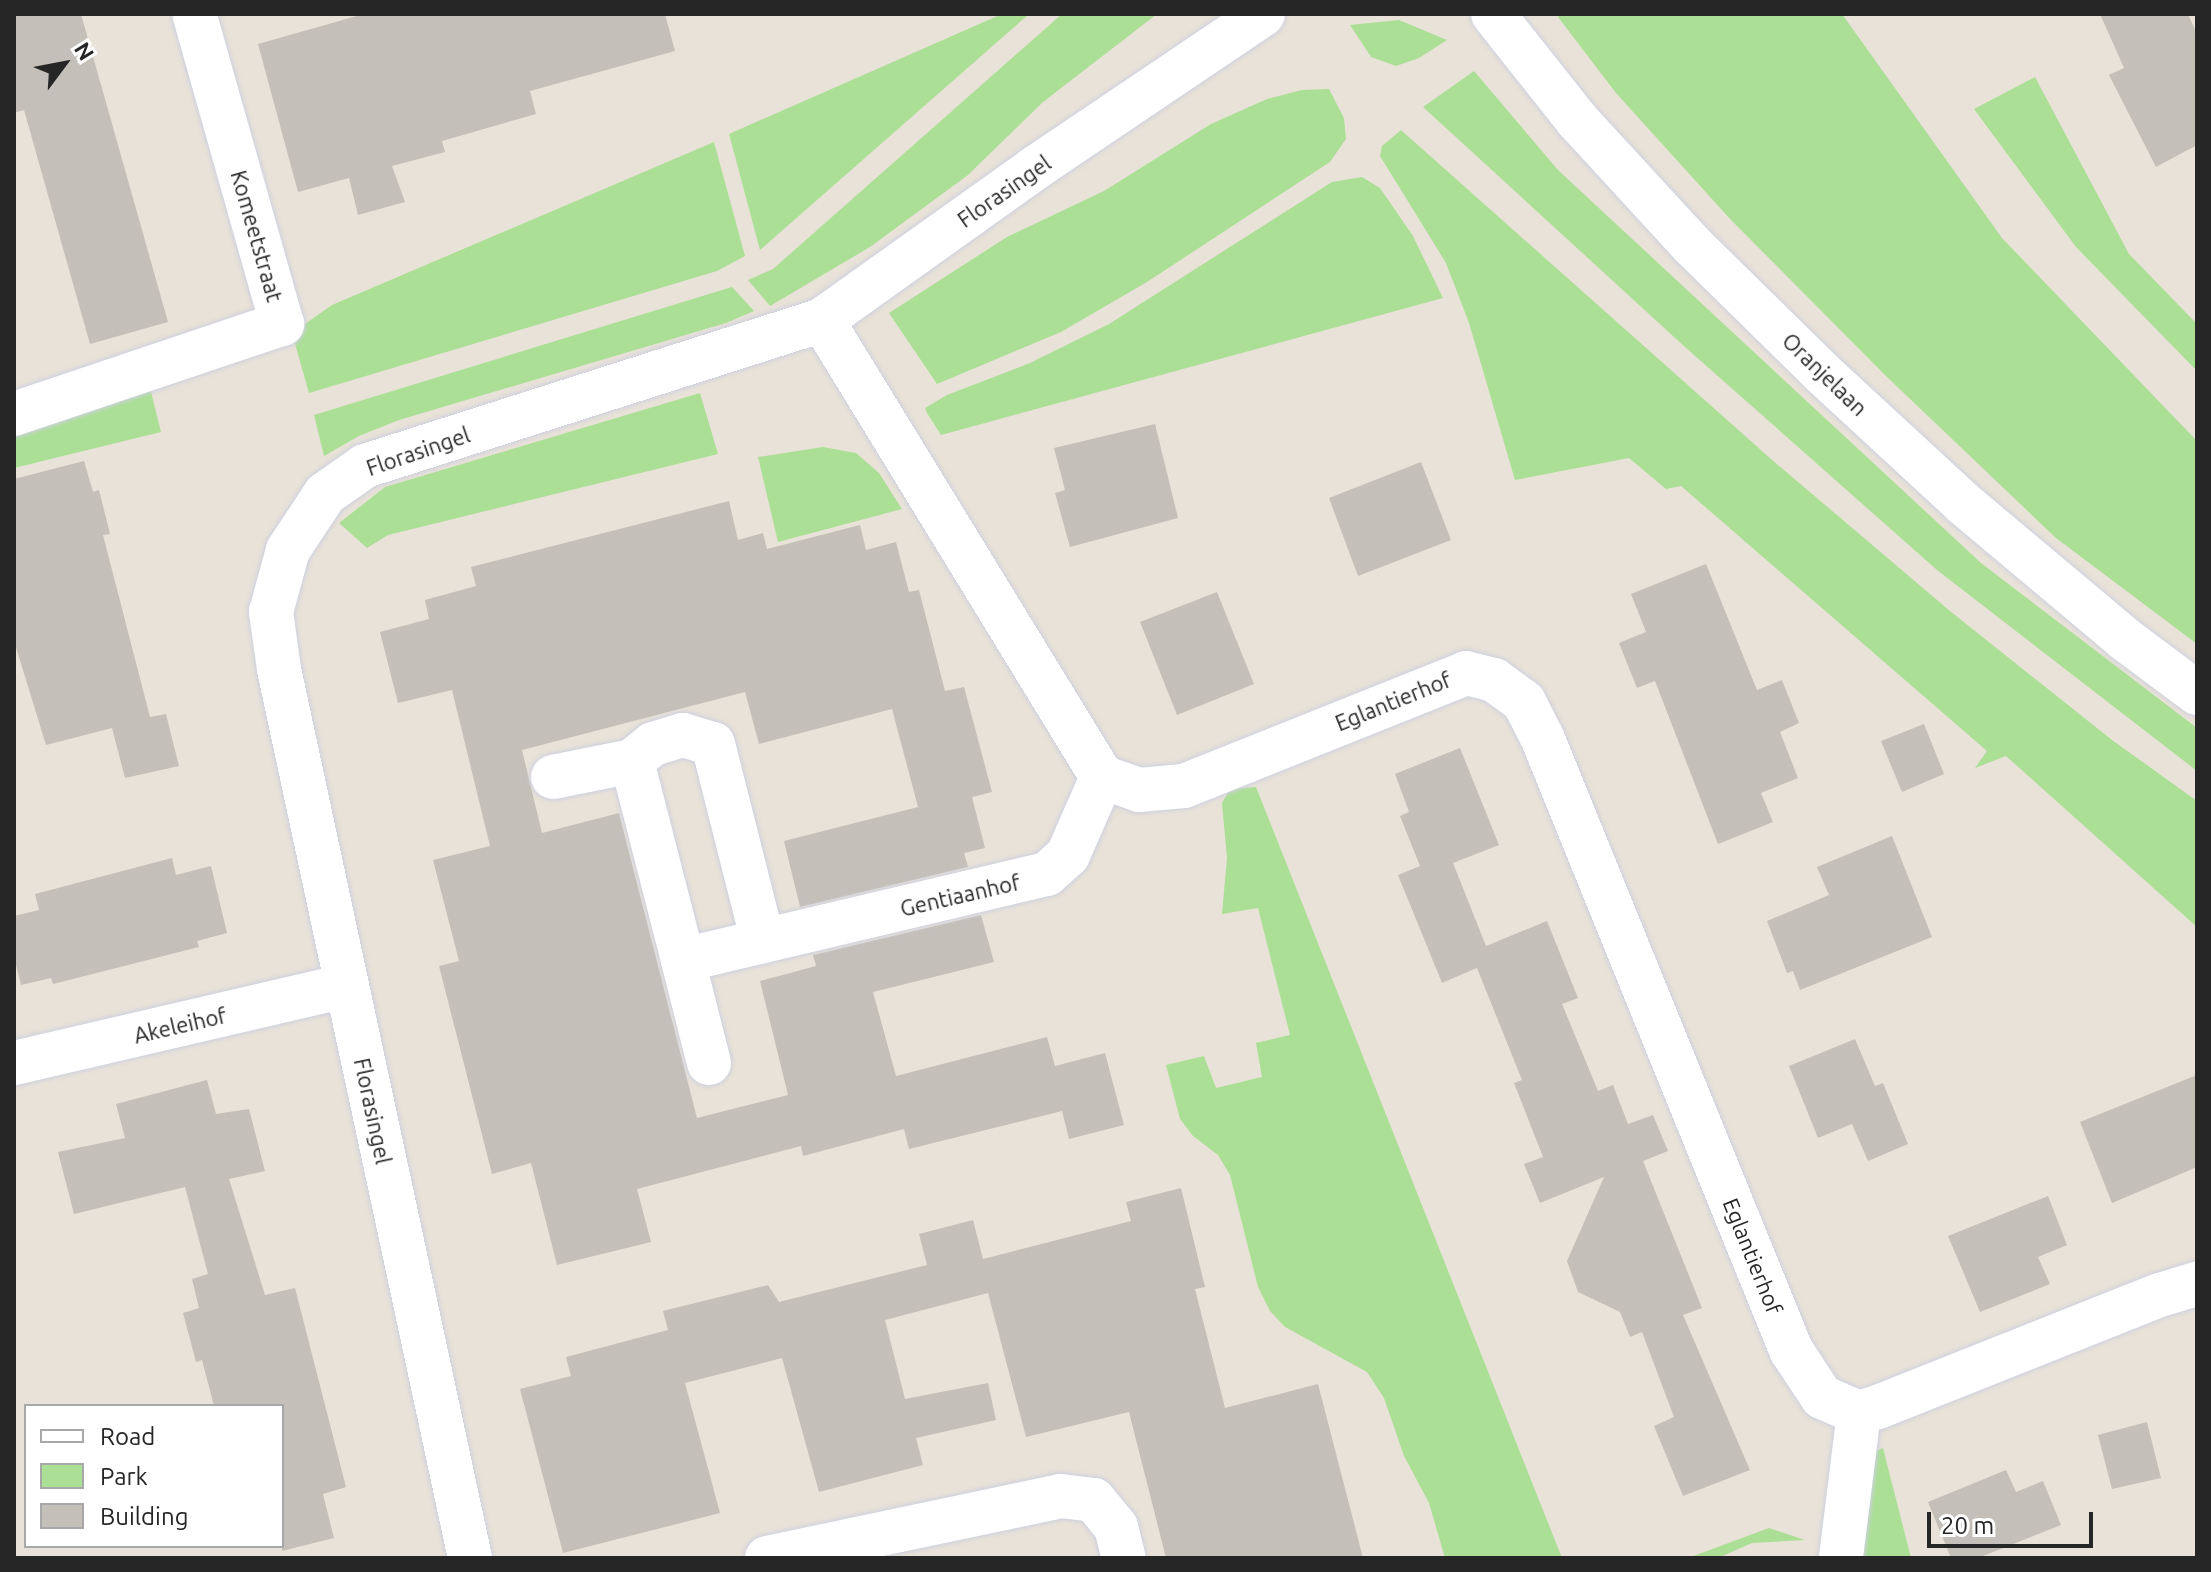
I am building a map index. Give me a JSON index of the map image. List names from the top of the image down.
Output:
{
  "streets": {
    "street": [
      "Florasingel",
      "Komeetstraat",
      "Oranjelaan",
      "Eglantierhof",
      "Gentiaanhof",
      "Akeleihof"
    ]
  },
  "crossings": [
    ["Florasingel", "Akeleihof"],
    ["Eglantierhof", "Gentiaanhof"]
  ],
  "legend": ["Road", "Park", "Building"],
  "scale_bar": "20 m",
  "north": "top right"
}
